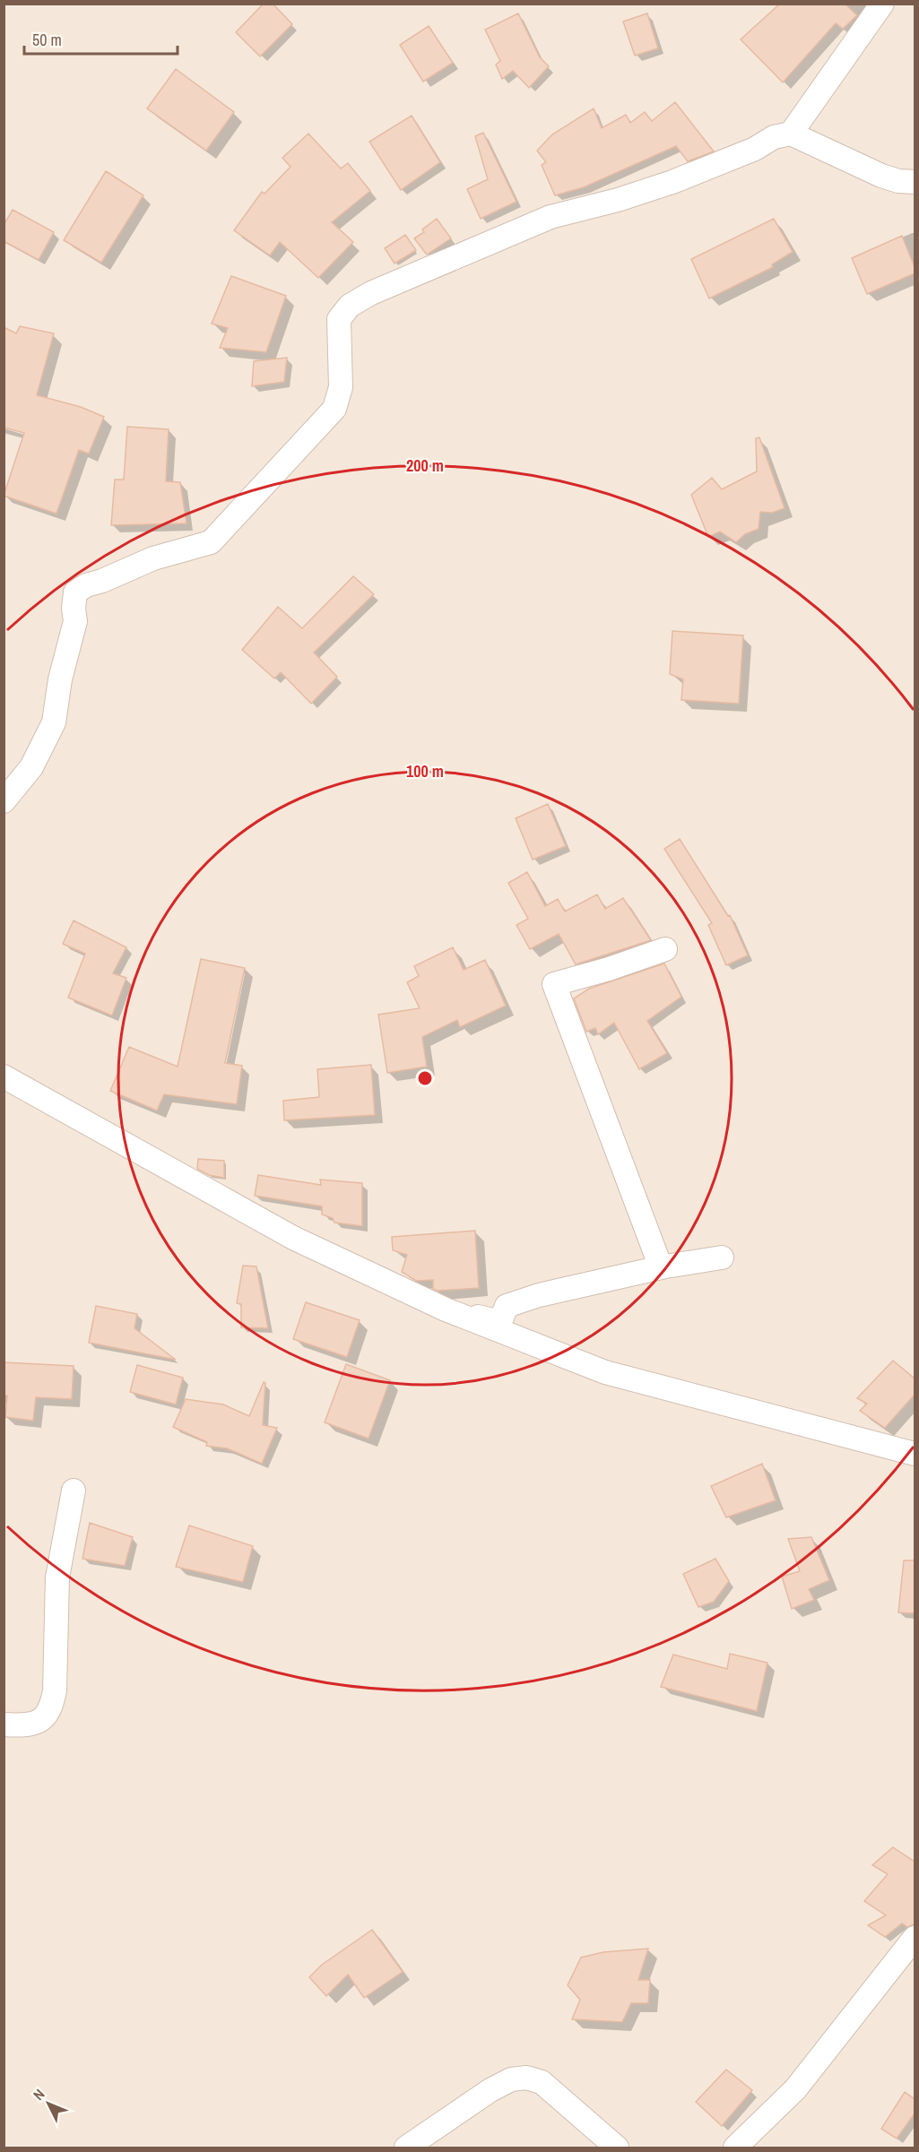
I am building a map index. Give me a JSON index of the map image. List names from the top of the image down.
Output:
{
  "scale_bar": "50 m",
  "north": "top left",
  "rings": ["200 m", "100 m"]
}
